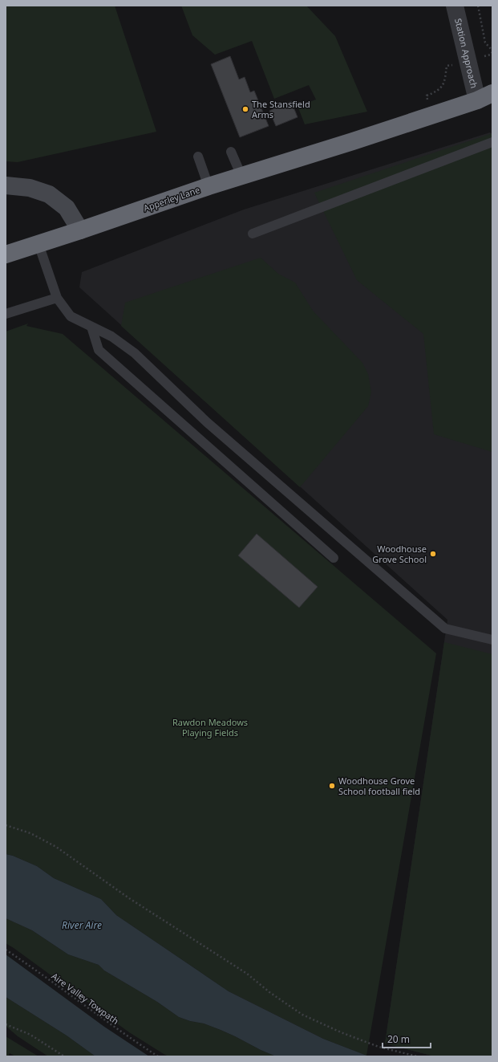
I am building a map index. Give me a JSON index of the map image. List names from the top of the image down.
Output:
{
  "streets": {
    "highway": ["Apperley Lane"],
    "street": ["Station Approach"],
    "path": ["Aire Valley Towpath"]
  },
  "crossings": [
    ["Station Approach", "Apperley Lane"]
  ],
  "water": ["River Aire"],
  "parks": ["Rawdon Meadows Playing Fields"],
  "places": ["The Stansfield Arms", "Woodhouse Grove School", "Woodhouse Grove School football field"],
  "scale_bar": "20 m"
}
